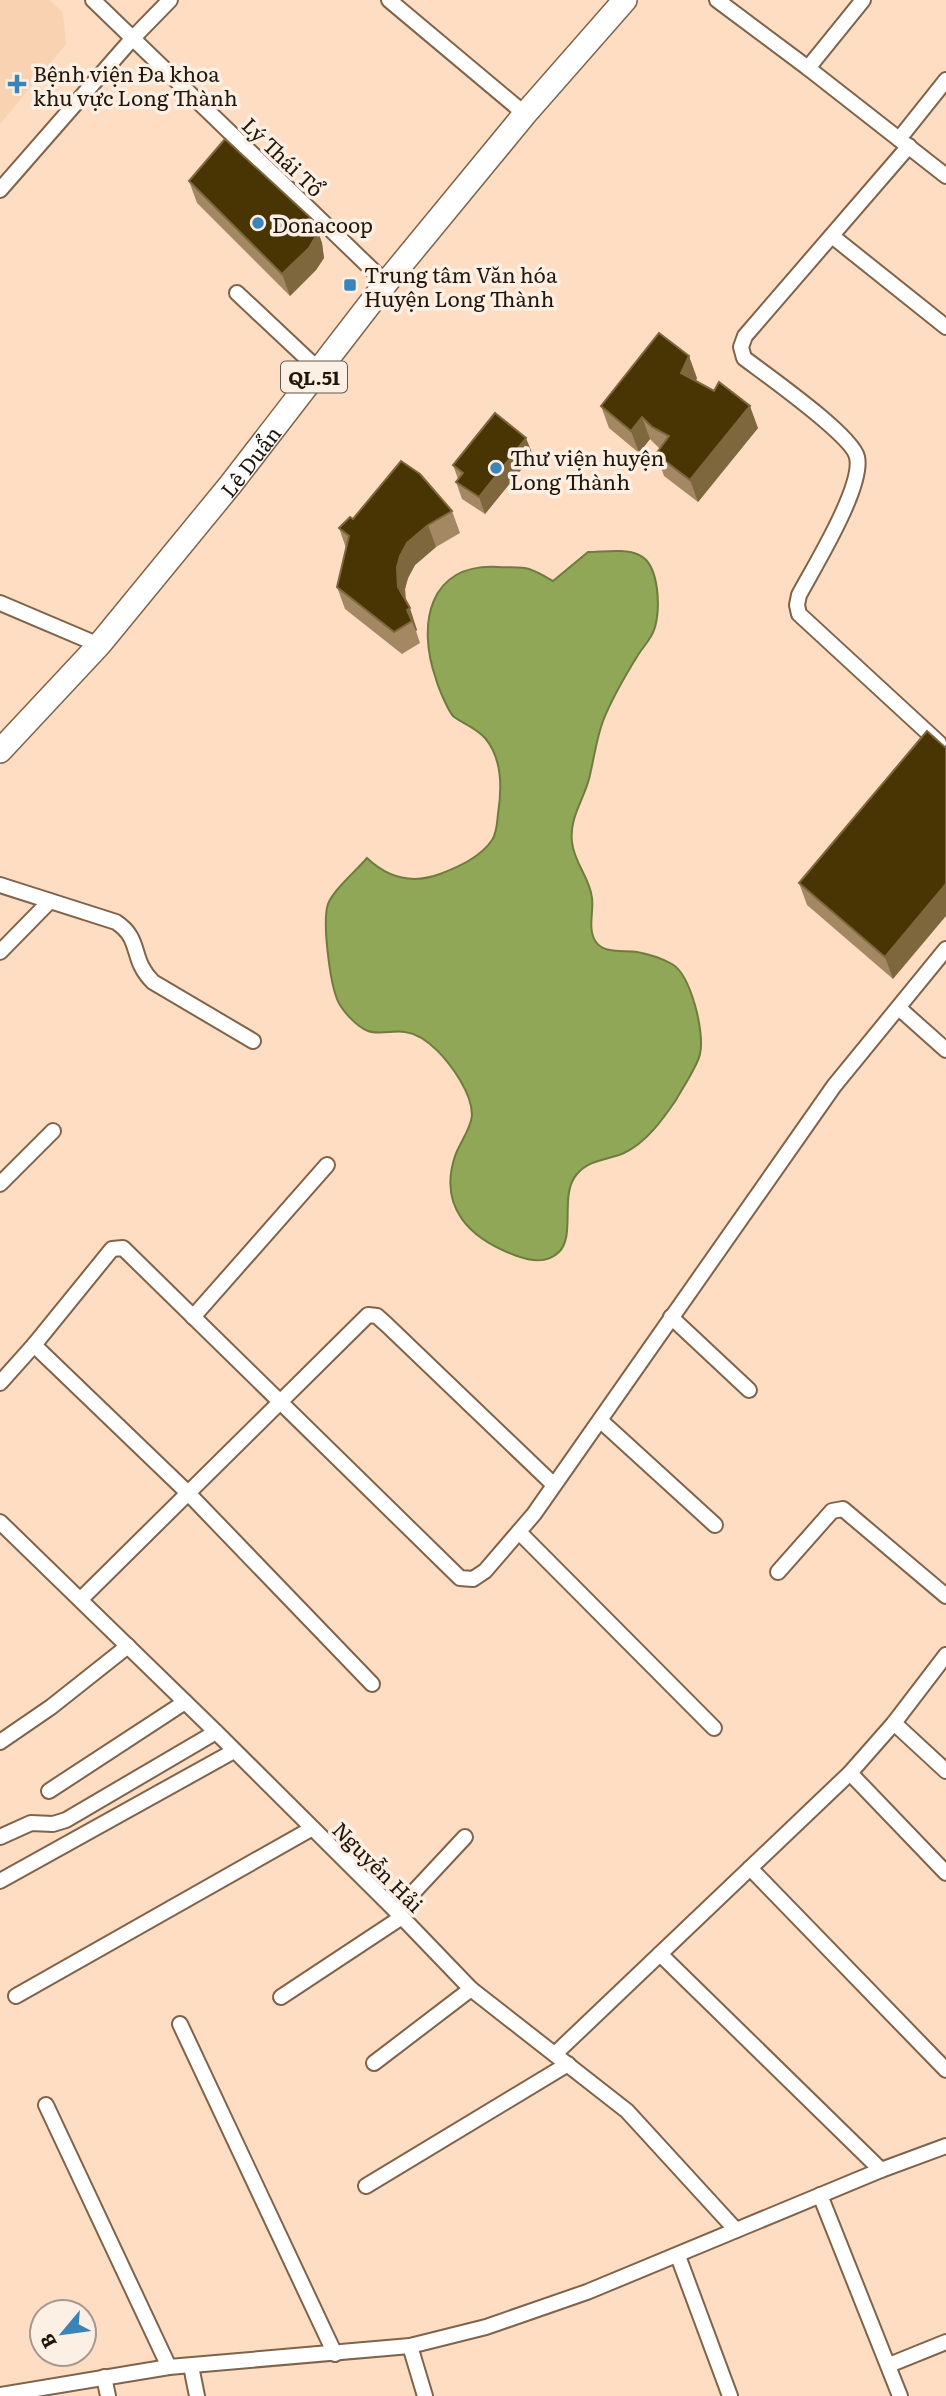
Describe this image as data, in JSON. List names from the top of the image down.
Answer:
{
  "streets": {
    "main road": ["QL.51", "Lê Duẩn"],
    "street": ["Lý Thái Tổ", "Nguyễn Hải"]
  },
  "crossings": [
    ["Lý Thái Tổ", "Lê Duẩn"]
  ],
  "places": {
    "health": ["Bệnh viện Đa khoa khu vực Long Thành"],
    "other": ["Donacoop", "Thư viện huyện Long Thành"],
    "transit": ["Trung tâm Văn hóa Huyện Long Thành"]
  },
  "north": "bottom left"
}
